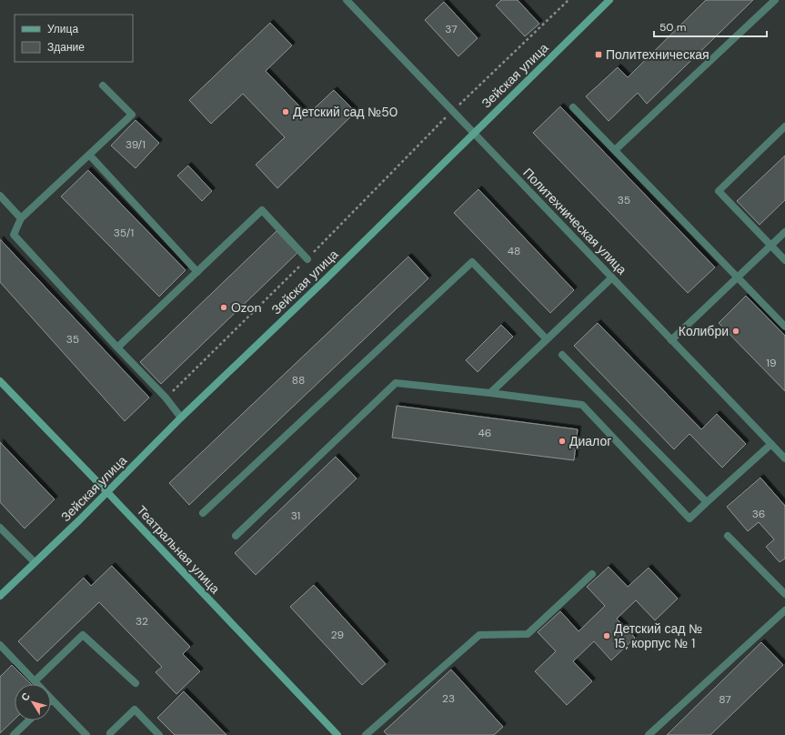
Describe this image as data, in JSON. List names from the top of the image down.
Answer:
{
  "streets": {
    "street": ["Зейская улица", "Политехническая улица", "Театральная улица"]
  },
  "crossings": [
    ["Зейская улица", "Политехническая улица"],
    ["Зейская улица", "Театральная улица"]
  ],
  "places": {
    "transit": ["Политехническая"],
    "other": [
      "Детский сад №50",
      "Ozon",
      "Колибри",
      "Диалог",
      "Детский сад № 15, корпус № 1"
    ]
  },
  "house_numbers": [
    "37",
    "39/1",
    "35",
    "35/1",
    "48",
    "35",
    "19",
    "88",
    "46",
    "36",
    "31",
    "32",
    "29",
    "23",
    "87"
  ],
  "legend": ["Улица", "Здание"],
  "scale_bar": "50 m",
  "north": "top left"
}
